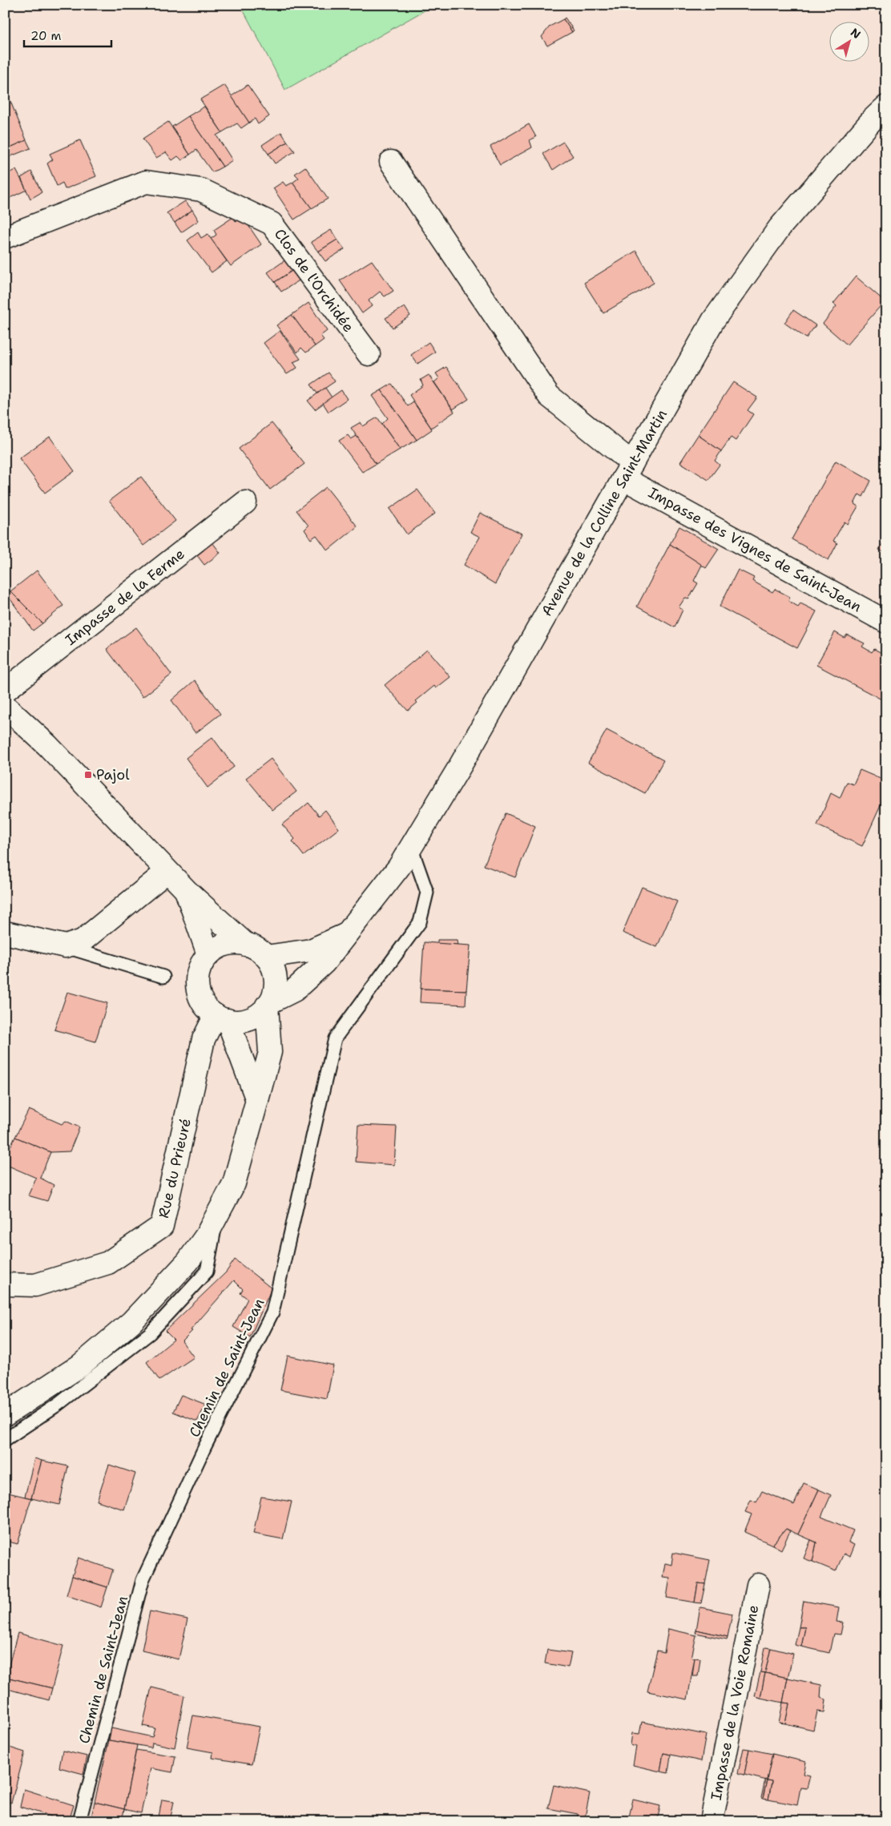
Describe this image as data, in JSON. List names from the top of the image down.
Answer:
{
  "streets": {
    "street": [
      "Clos de l'Orchidée",
      "Avenue de la Colline Saint-Martin",
      "Impasse des Vignes de Saint-Jean",
      "Impasse de la Ferme",
      "Rue du Prieuré",
      "Impasse de la Voie Romaine"
    ],
    "lane": ["Chemin de Saint-Jean"]
  },
  "crossings": [
    ["Avenue de la Colline Saint-Martin", "Impasse des Vignes de Saint-Jean"],
    ["Avenue de la Colline Saint-Martin", "Rue du Prieuré"],
    ["Avenue de la Colline Saint-Martin", "Chemin de Saint-Jean"]
  ],
  "places": {
    "transit": ["Pajol"]
  },
  "scale_bar": "20 m",
  "north": "top right"
}
